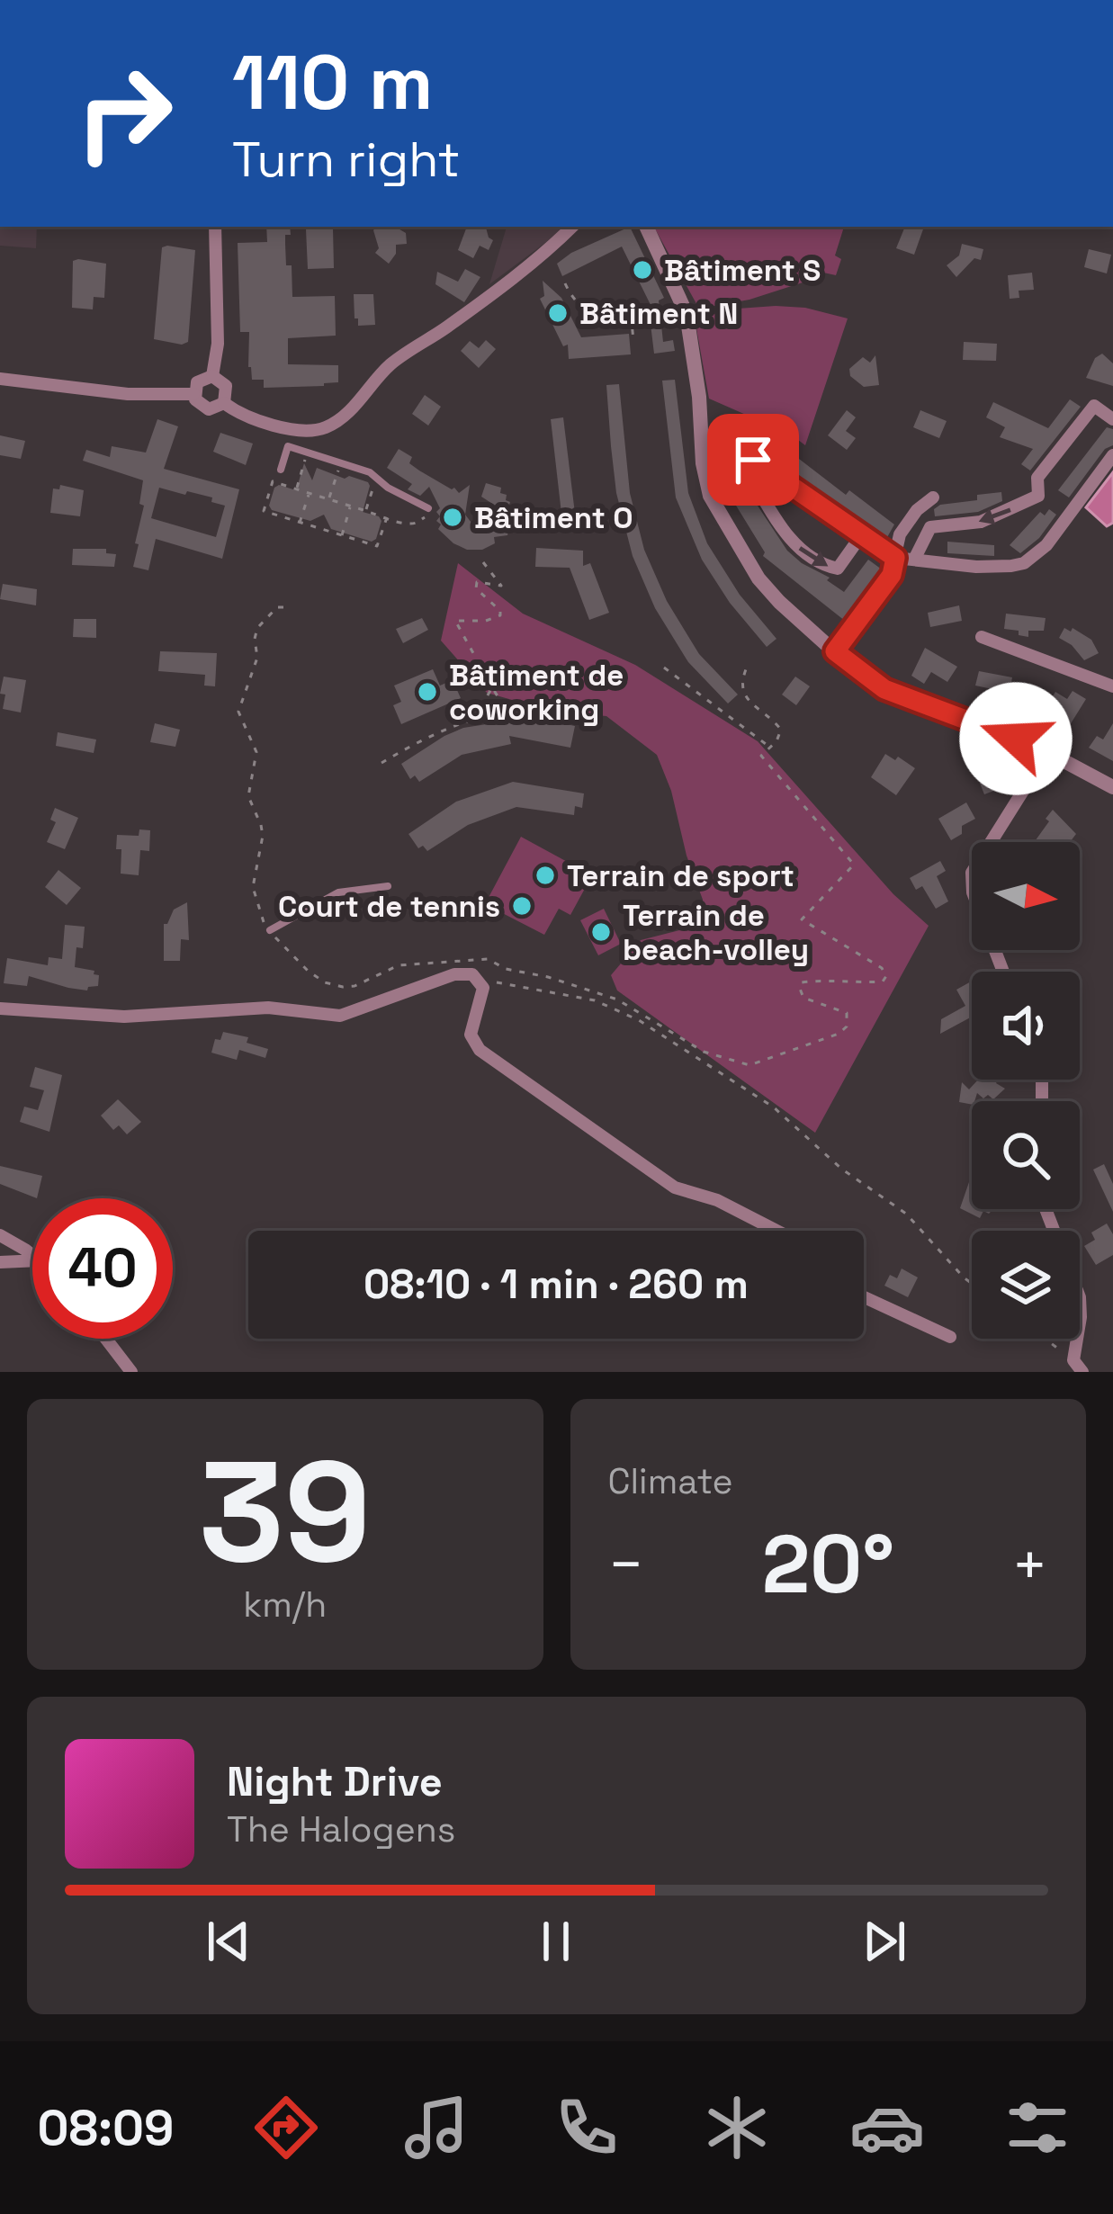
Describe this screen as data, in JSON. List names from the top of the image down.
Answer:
{
  "places": [
    "Bâtiment S",
    "Bâtiment N",
    "Bâtiment O",
    "Bâtiment de coworking",
    "Terrain de sport",
    "Court de tennis",
    "Terrain de beach-volley"
  ],
  "north": "right",
  "page": {
    "turn": ["110 m", "Turn right"],
    "limit": "40",
    "trip": "08:10 · 1 min · 260 m",
    "tile": [
      ["39", "km/h"],
      "Climate"
    ],
    "heat": ["−", "20°", "+"],
    "song": ["Night Drive", "The Halogens"],
    "tabs": "08:09"
  }
}
